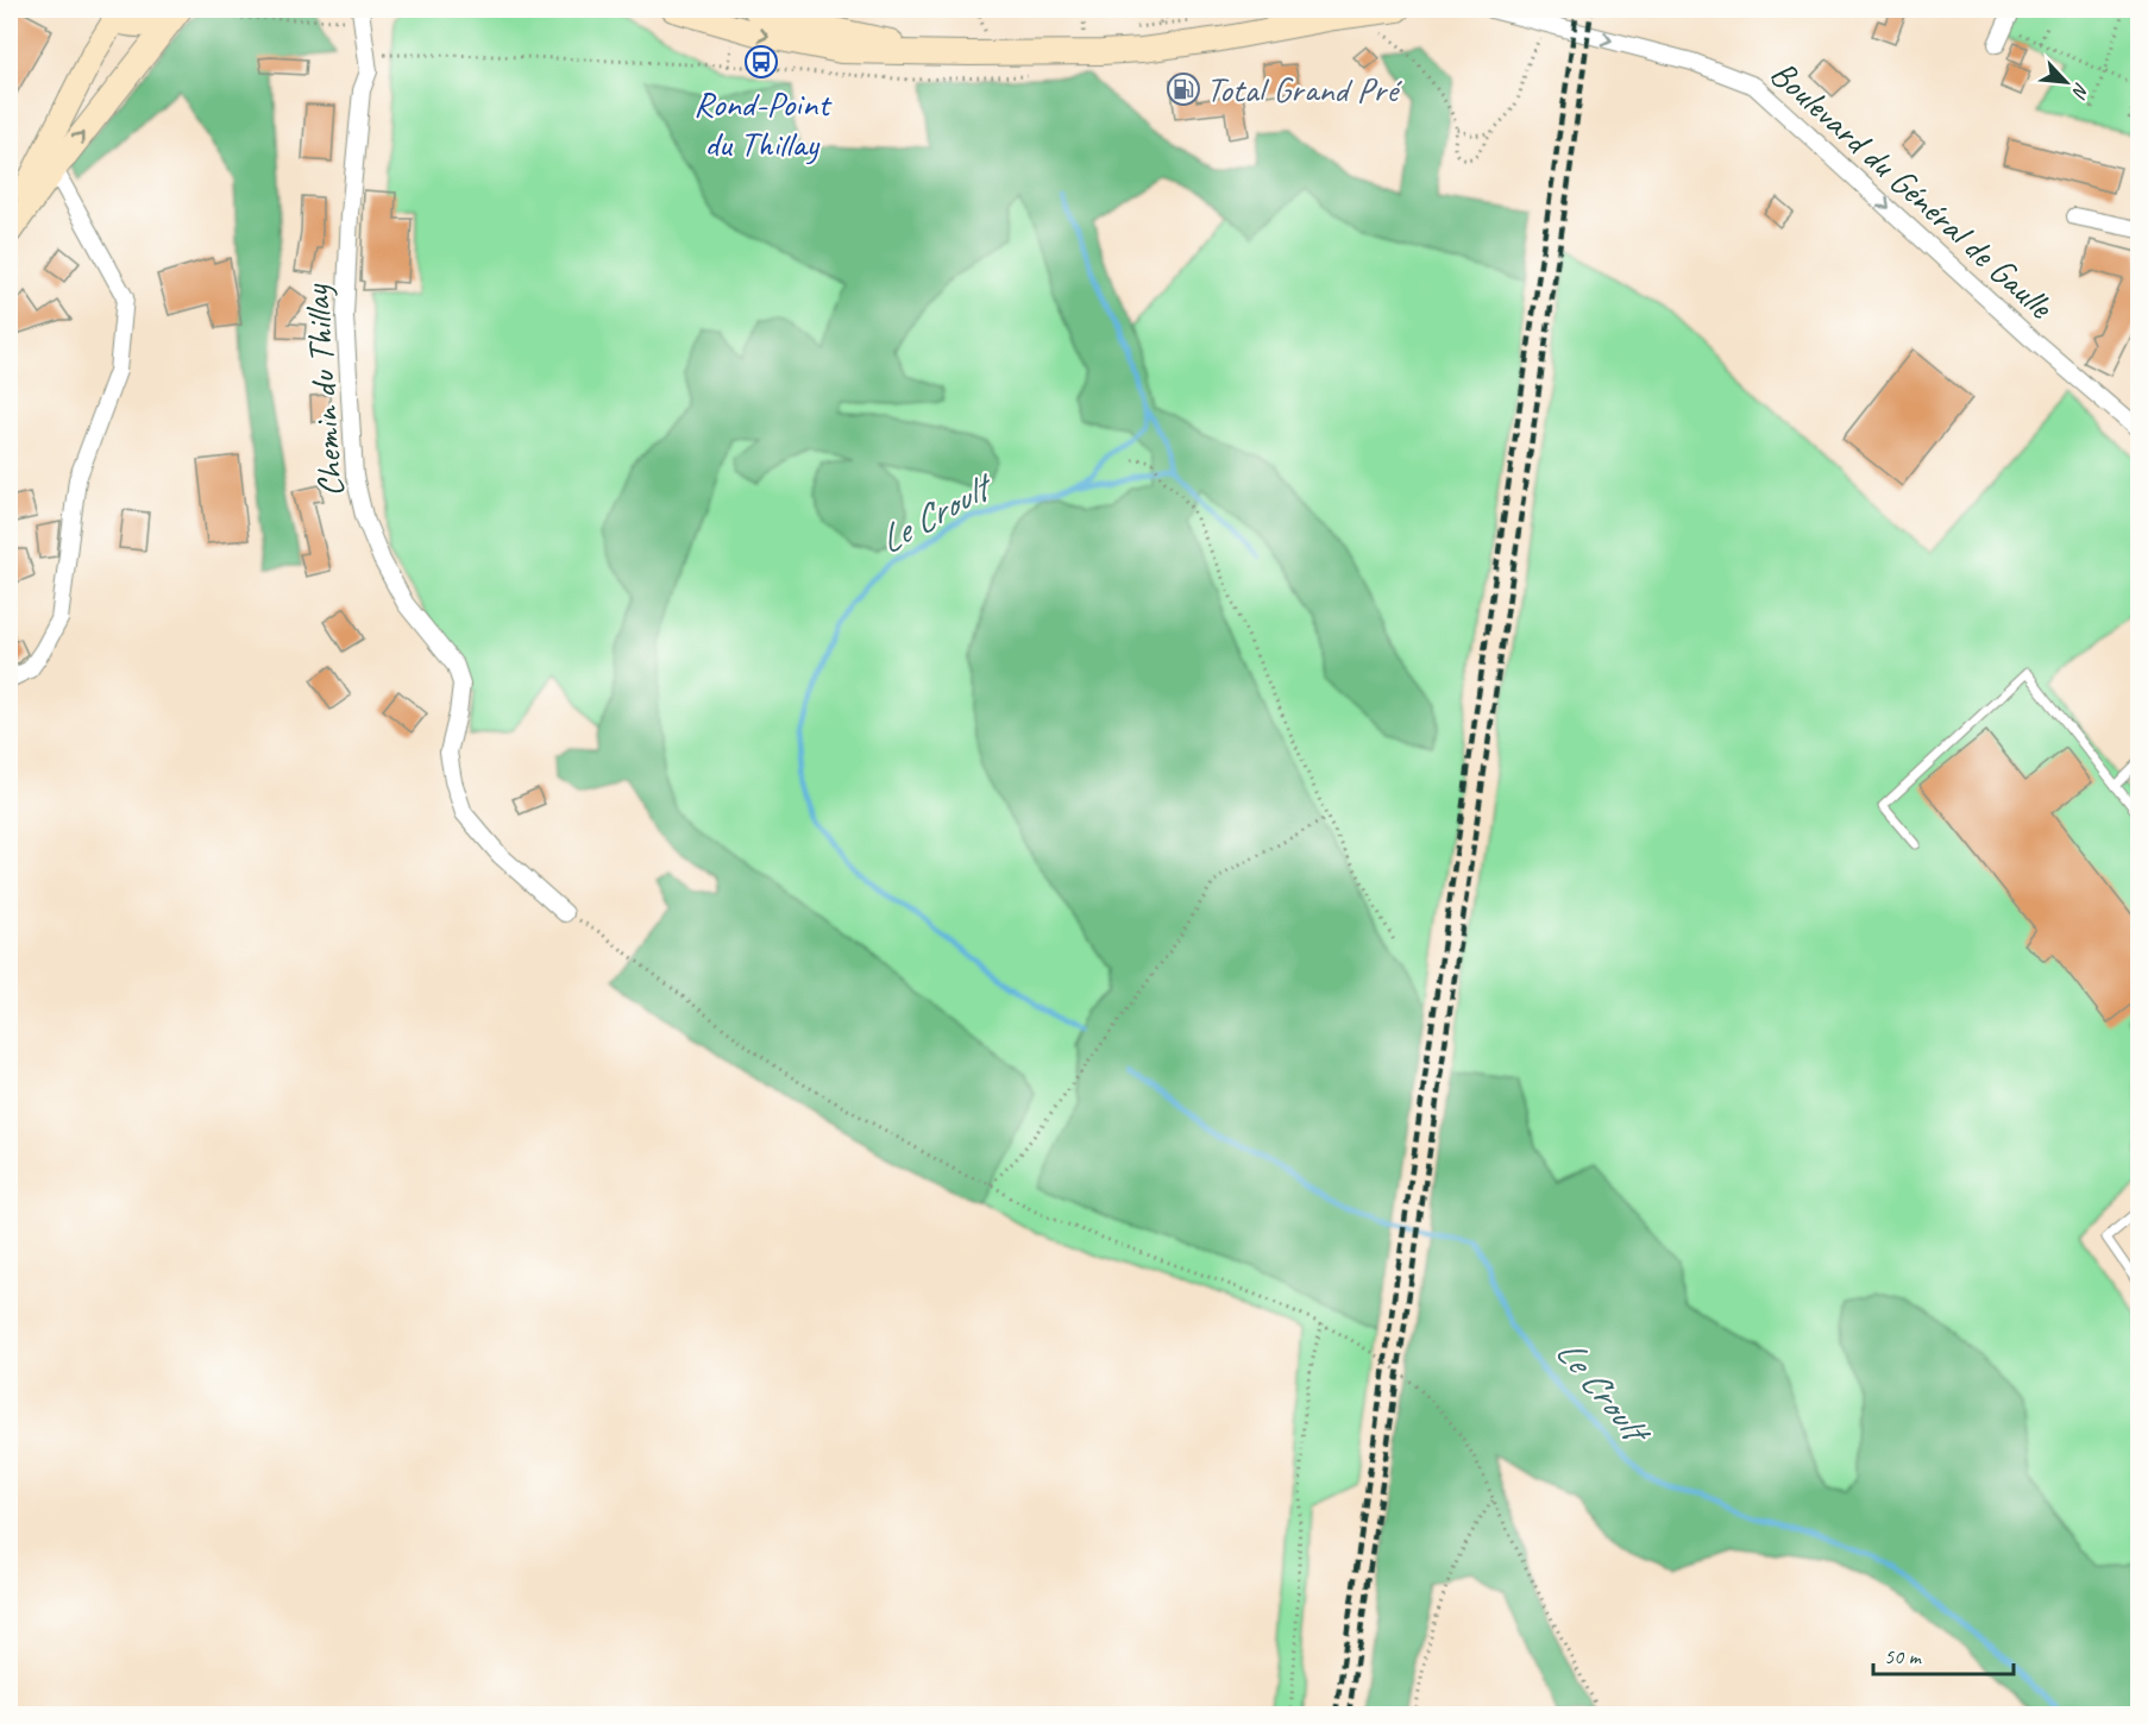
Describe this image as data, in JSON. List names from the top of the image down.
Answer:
{
  "streets": {
    "street": ["Boulevard du Général de Gaulle", "Chemin du Thillay"]
  },
  "one_way": ["Boulevard du Général de Gaulle"],
  "water": ["Le Croult"],
  "places": {
    "bus stop": ["Rond-Point du Thillay"],
    "fuel station": ["Total Grand Pré"]
  },
  "scale_bar": "50 m",
  "north": "bottom right"
}
